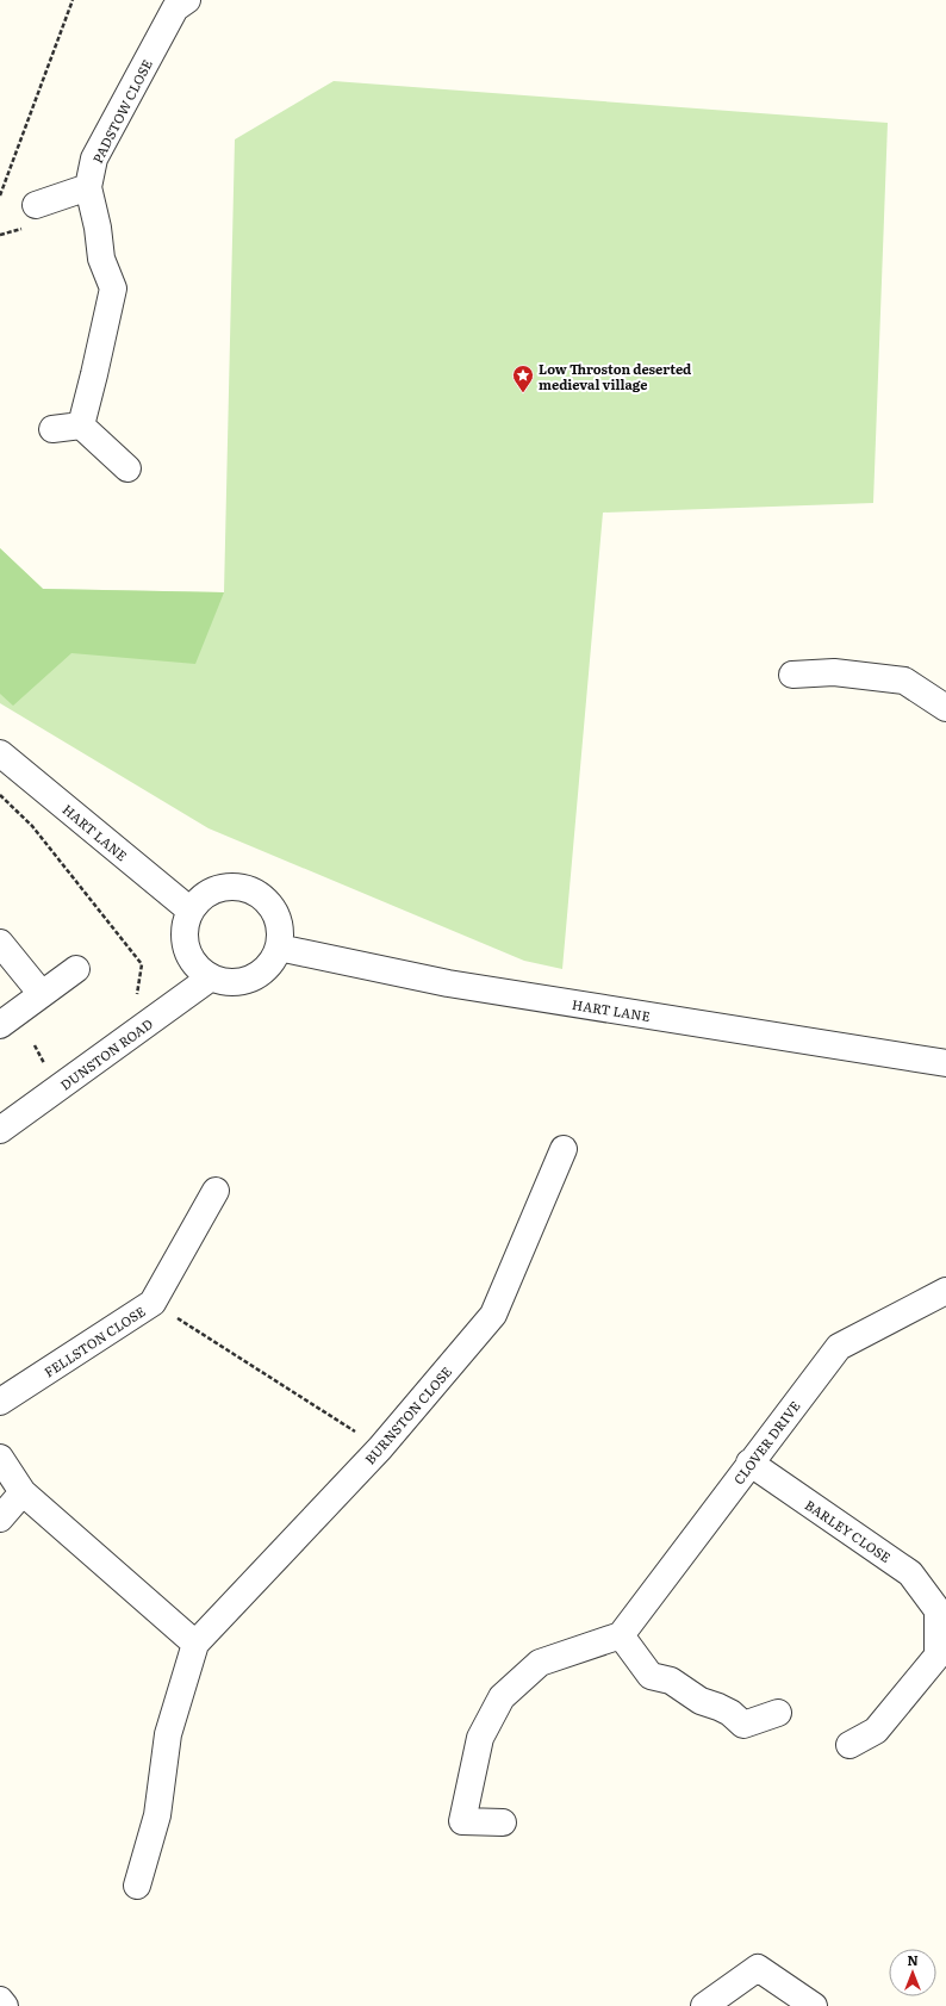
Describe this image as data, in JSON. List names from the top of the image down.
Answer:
{
  "streets": {
    "street": [
      "PADSTOW CLOSE",
      "HART LANE",
      "DUNSTON ROAD",
      "FELLSTON CLOSE",
      "BURNSTON CLOSE",
      "CLOVER DRIVE",
      "BARLEY CLOSE"
    ]
  },
  "crossings": [
    ["HART LANE", "DUNSTON ROAD"],
    ["CLOVER DRIVE", "BARLEY CLOSE"]
  ],
  "places": {
    "place": ["Low Throston deserted medieval village"]
  },
  "north": "top"
}
